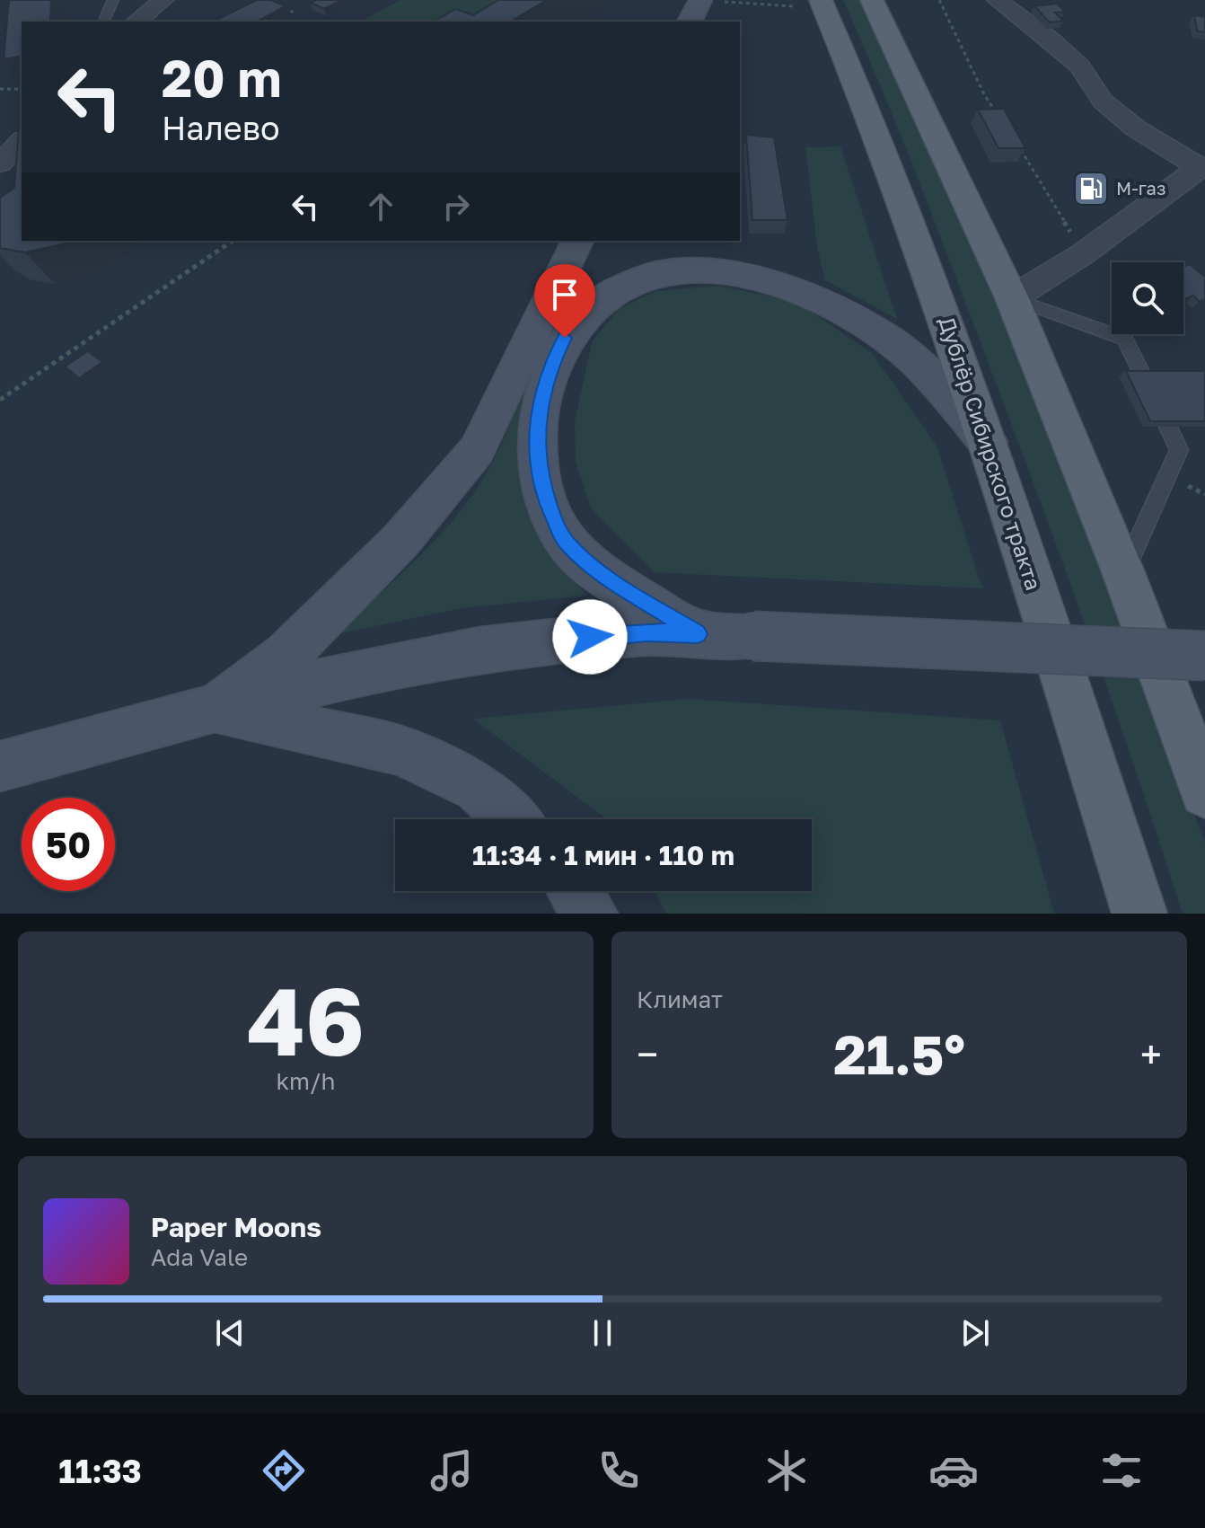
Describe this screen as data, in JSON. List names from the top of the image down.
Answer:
{
  "streets": {
    "main road": ["Дублёр Сибирского тракта"]
  },
  "places": {
    "fuel station": ["М-газ"]
  },
  "page": {
    "turn": ["20 m", "Налево"],
    "limit": "50",
    "trip": "11:34 · 1 мин · 110 m",
    "tile": [
      ["46", "km/h"],
      "Климат"
    ],
    "heat": ["−", "21.5°", "+"],
    "song": ["Paper Moons", "Ada Vale"],
    "tabs": "11:33"
  }
}
